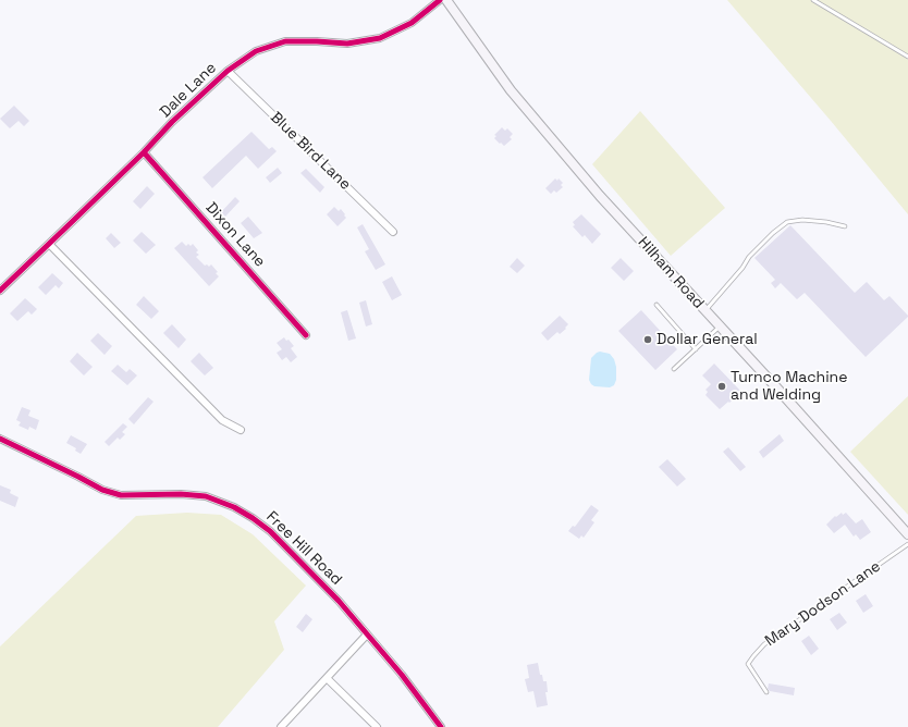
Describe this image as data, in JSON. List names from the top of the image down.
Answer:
{
  "streets": {
    "main road": ["Hilham Road"],
    "street": [
      "Dale Lane",
      "Blue Bird Lane",
      "Dixon Lane",
      "Free Hill Road"
    ],
    "lane": ["Mary Dodson Lane"]
  },
  "crossings": [
    ["Dale Lane", "Blue Bird Lane"],
    ["Dale Lane", "Dixon Lane"]
  ],
  "places": ["Dollar General", "Turnco Machine and Welding"]
}
